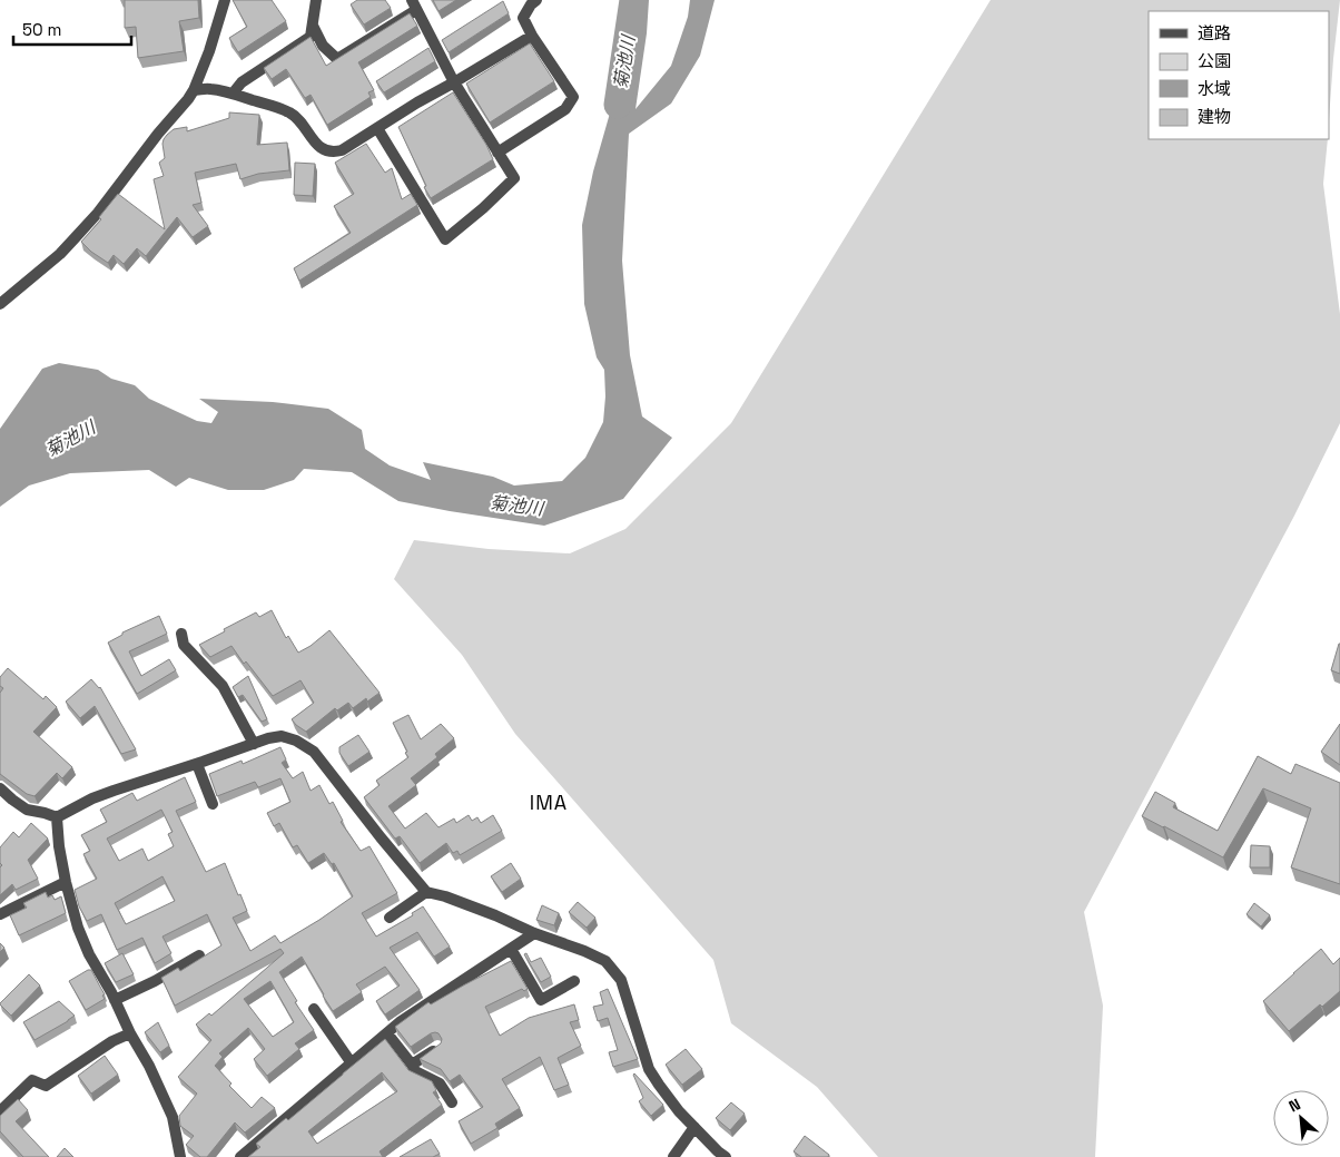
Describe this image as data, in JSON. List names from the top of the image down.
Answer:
{
  "districts": ["IMA"],
  "water": ["菊池川"],
  "legend": [
    "道路",
    "公園",
    "水域",
    "建物"
  ],
  "scale_bar": "50 m",
  "north": "top left"
}
